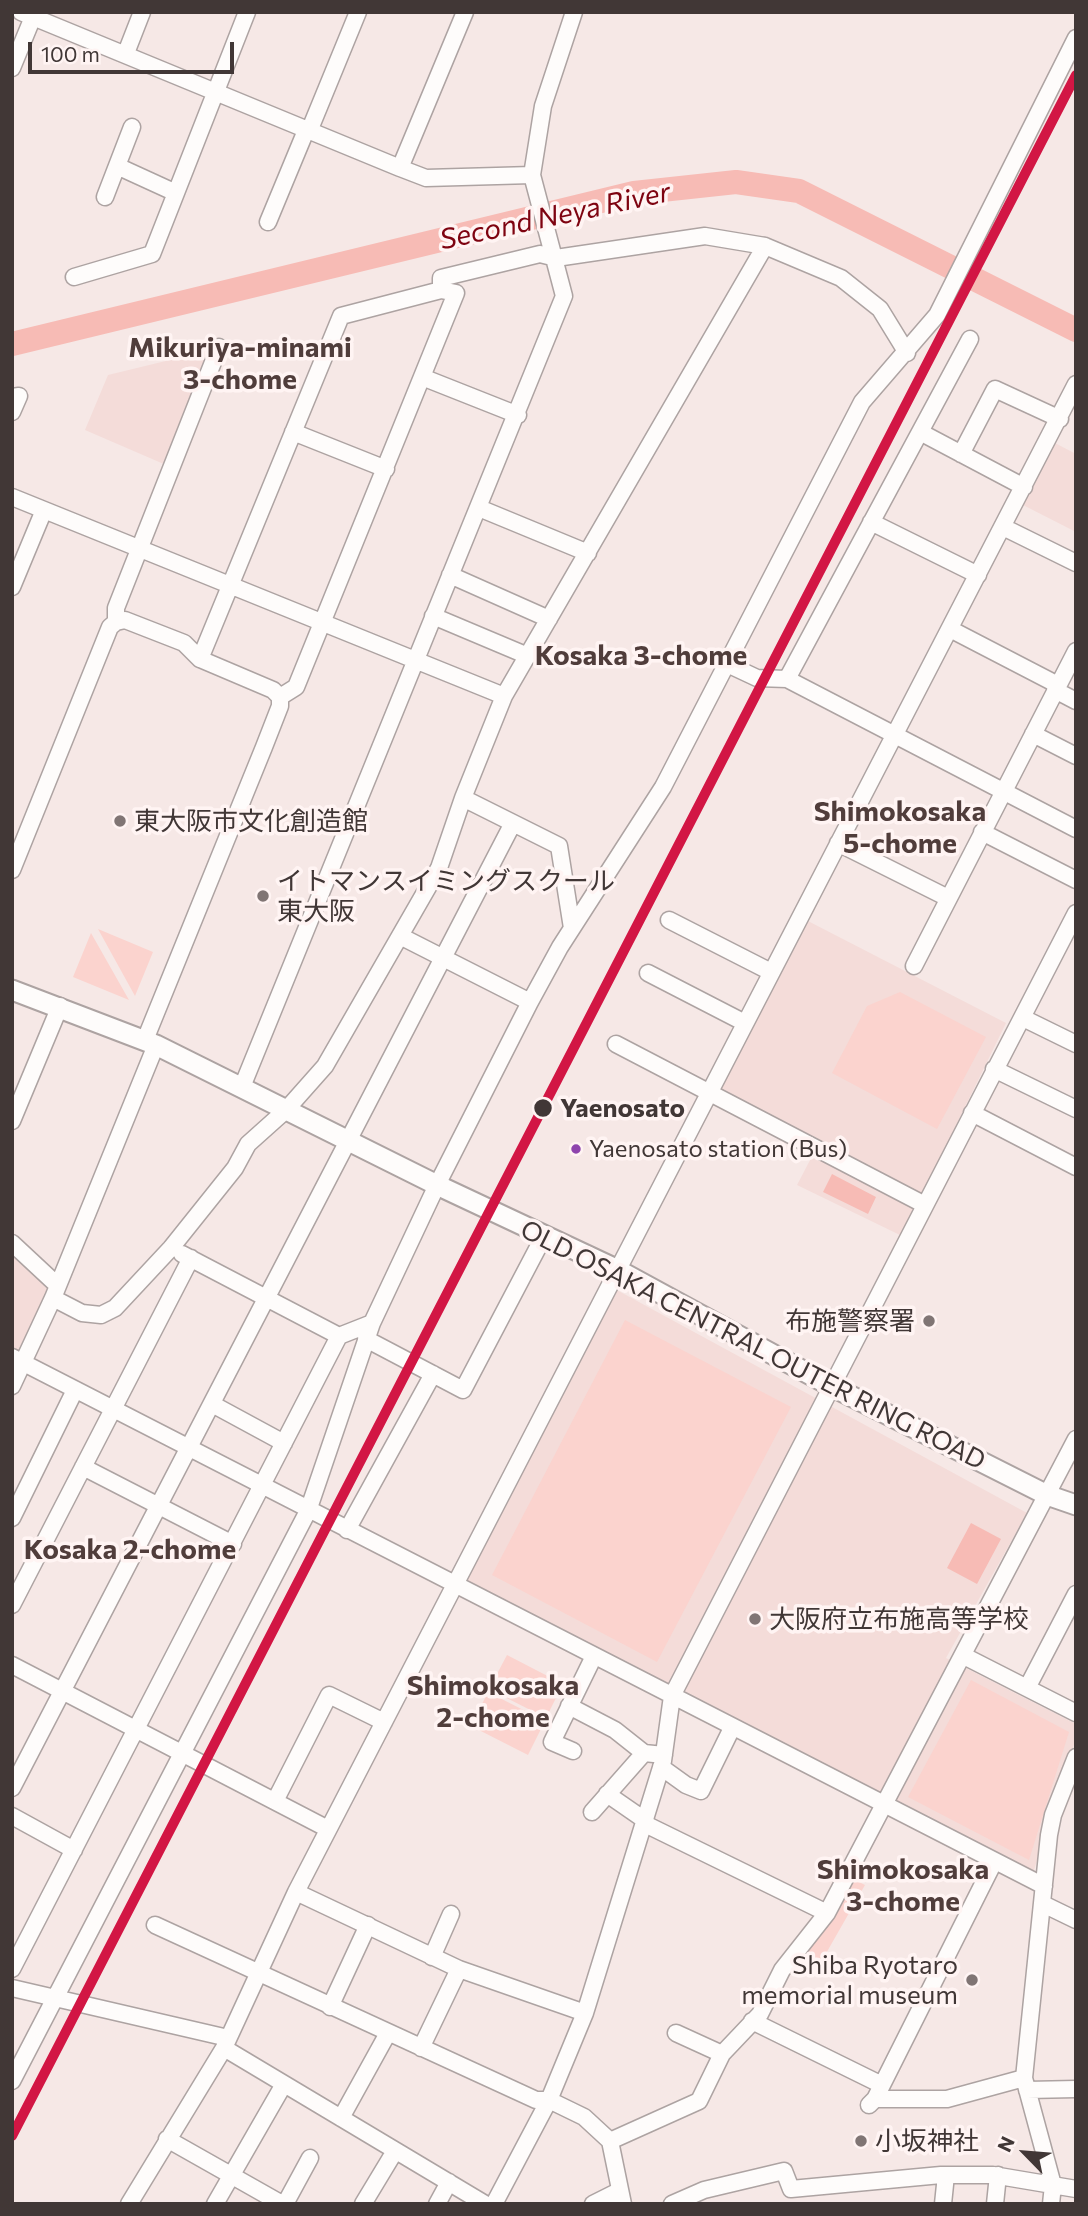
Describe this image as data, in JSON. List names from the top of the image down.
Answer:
{
  "streets": {
    "main road": ["OLD OSAKA CENTRAL OUTER RING ROAD"]
  },
  "districts": [
    "Mikuriya-minami 3-chome",
    "Kosaka 3-chome",
    "Shimokosaka 5-chome",
    "Kosaka 2-chome",
    "Shimokosaka 2-chome",
    "Shimokosaka 3-chome"
  ],
  "water": ["Second Neya River"],
  "places": [
    "東大阪市文化創造館",
    "イトマンスイミングスクール 東大阪",
    "Yaenosato",
    "Yaenosato station (Bus)",
    "布施警察署",
    "大阪府立布施高等学校",
    "Shiba Ryotaro memorial museum",
    "小坂神社"
  ],
  "scale_bar": "100 m",
  "north": "top left"
}
